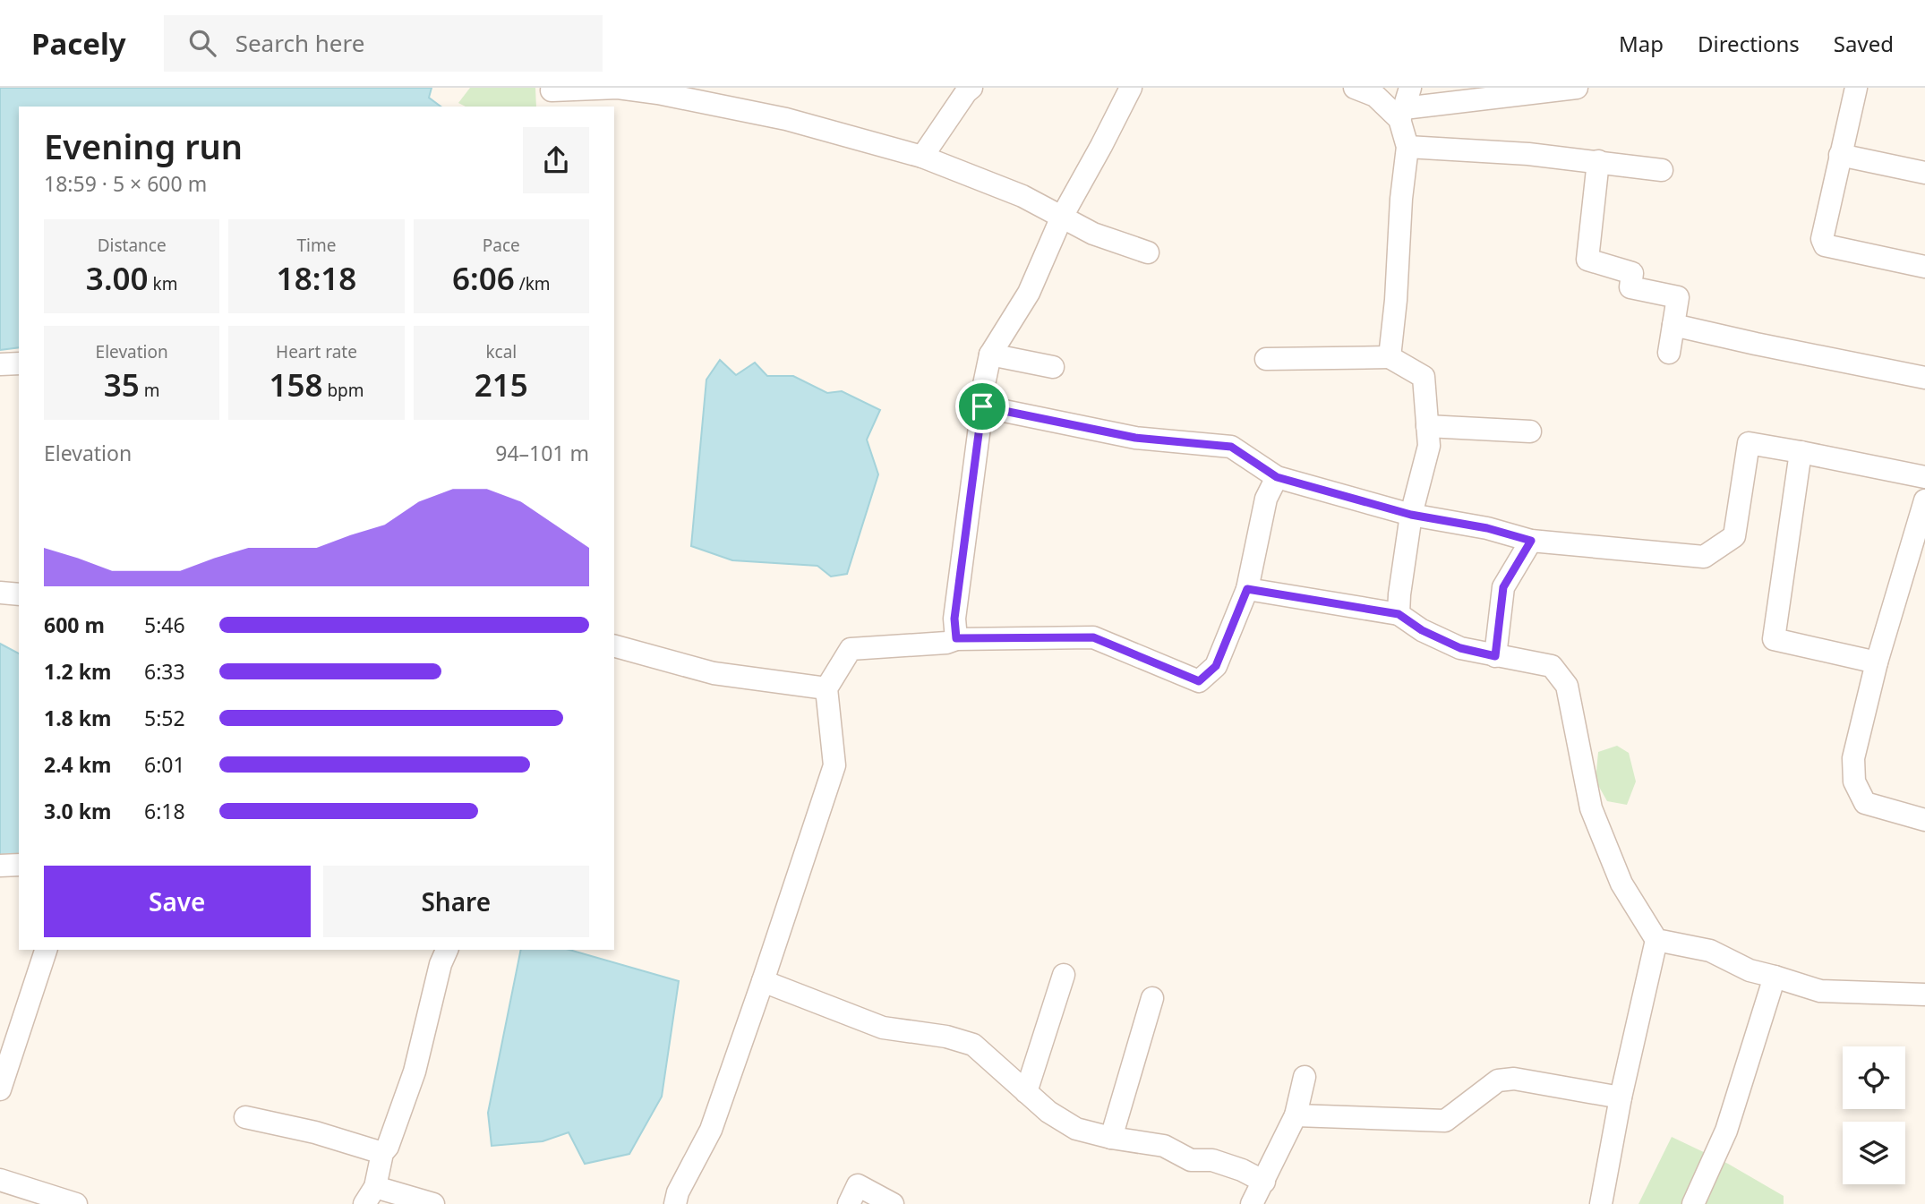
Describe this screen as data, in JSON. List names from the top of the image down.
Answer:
{
  "page": {
    "header": "Pacely",
    "search": "Search here",
    "nav": ["Map", "Directions", "Saved"],
    "heading": ["Evening run", "18:59 · 5 × 600 m"],
    "stats": [
      ["Distance", "3.00 km"],
      ["Time", "18:18"],
      ["Pace", "6:06 /km"],
      ["Elevation", "35 m"],
      ["Heart rate", "158 bpm"],
      ["kcal", "215"]
    ],
    "chart": ["Elevation", "94–101 m"],
    "list": [
      {
        "name": "600 m",
        "note": "5:46"
      },
      {
        "name": "1.2 km",
        "note": "6:33"
      },
      {
        "name": "1.8 km",
        "note": "5:52"
      },
      {
        "name": "2.4 km",
        "note": "6:01"
      },
      {
        "name": "3.0 km",
        "note": "6:18"
      }
    ],
    "buttons": ["Save", "Share"]
  }
}
